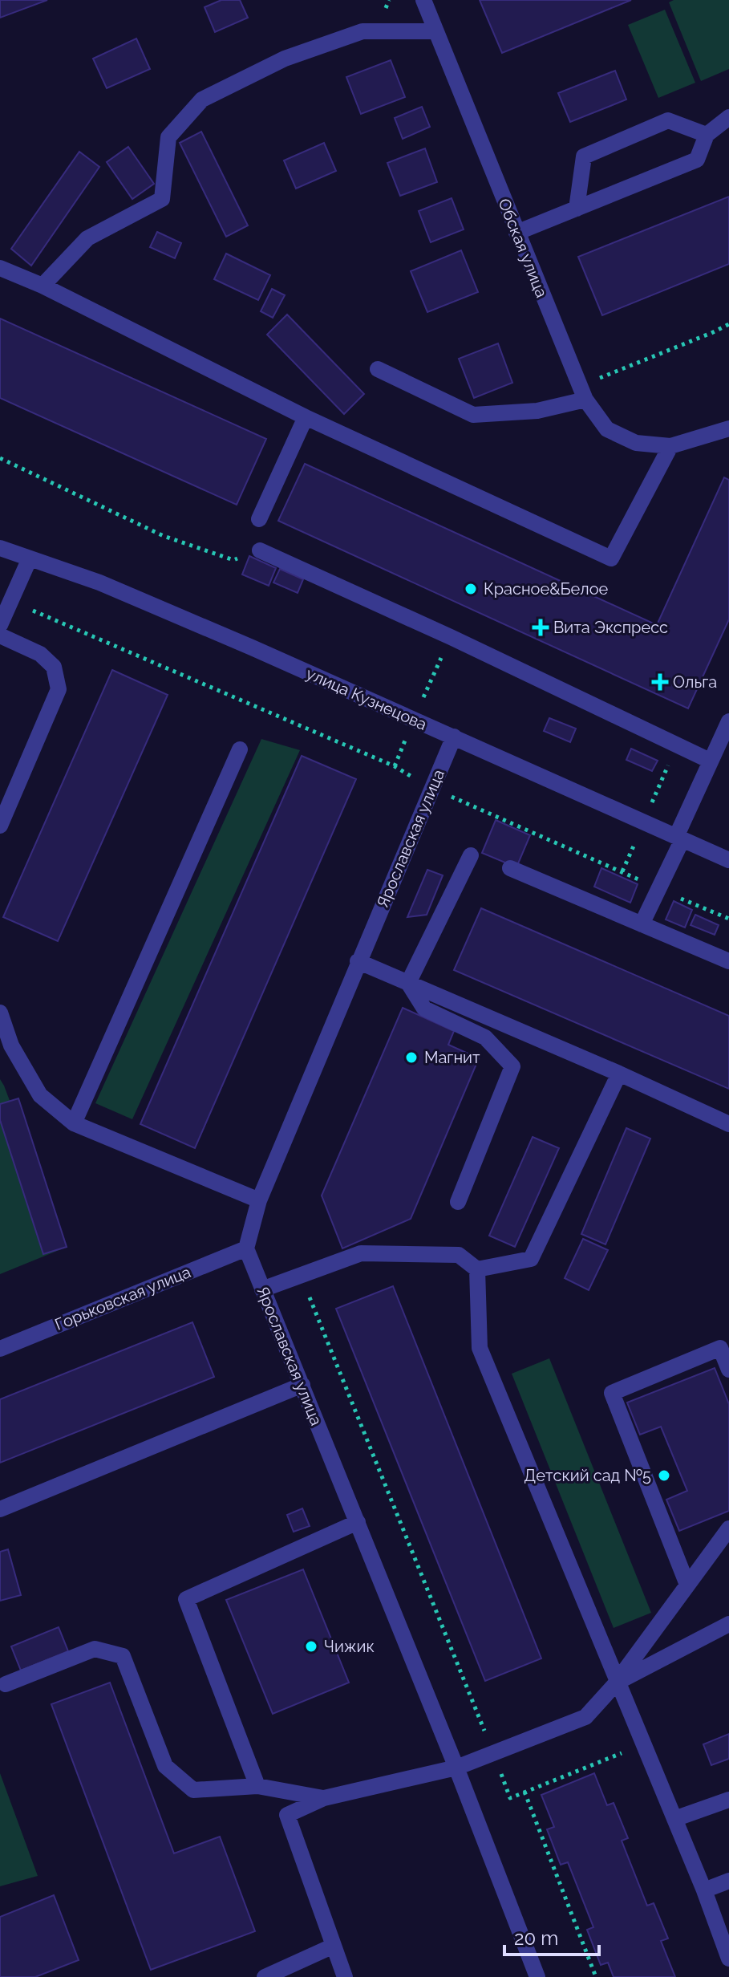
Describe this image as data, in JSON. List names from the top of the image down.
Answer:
{
  "streets": {
    "street": [
      "Обская улица",
      "улица Кузнецова",
      "Ярославская улица",
      "Горьковская улица"
    ]
  },
  "crossings": [
    ["улица Кузнецова", "Ярославская улица"],
    ["Ярославская улица", "Горьковская улица"]
  ],
  "places": {
    "other": [
      "Красное&Белое",
      "Магнит",
      "Детский сад №5",
      "Чижик"
    ],
    "health": ["Вита Экспресс", "Ольга"]
  },
  "scale_bar": "20 m"
}
